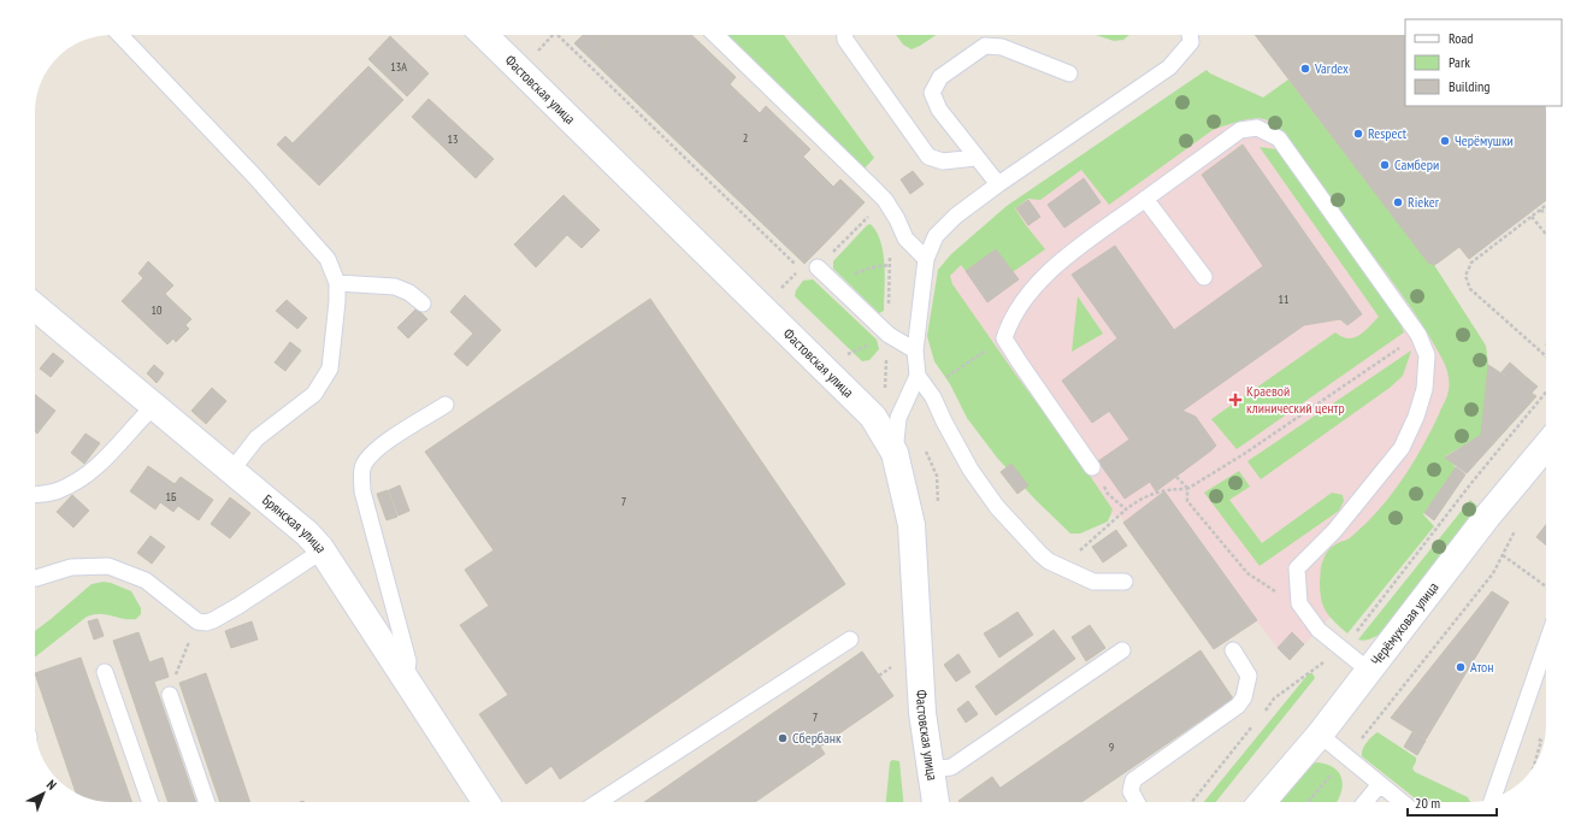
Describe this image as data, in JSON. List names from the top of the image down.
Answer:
{
  "streets": {
    "main road": ["Фастовская улица", "Брянская улица", "Черёмуховая улица"]
  },
  "places": {
    "other": [
      "Vardex",
      "Respect",
      "Черёмушки",
      "Самбери",
      "Rieker",
      "Атон",
      "Сбербанк"
    ],
    "health": ["Краевой клинический центр"]
  },
  "house_numbers": [
    "13А",
    "2",
    "13",
    "11",
    "10",
    "1Б",
    "7",
    "7",
    "9"
  ],
  "legend": ["Road", "Park", "Building"],
  "scale_bar": "20 m",
  "north": "top right"
}
